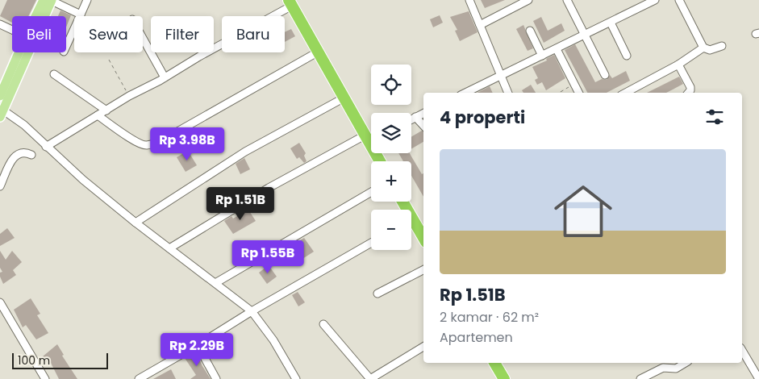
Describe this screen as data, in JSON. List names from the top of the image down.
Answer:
{
  "scale_bar": "100 m",
  "page": {
    "chip": [
      "Beli",
      "Sewa",
      "Filter",
      "Baru"
    ],
    "map_buttons": ["+", "−"],
    "heading": "4 properti",
    "price": [
      "Rp 3.98B",
      "Rp 1.51B",
      "Rp 1.55B",
      "Rp 2.29B"
    ],
    "list": [
      {
        "name": "Rp 1.51B",
        "note": "2 kamar · 62 m² · Apartemen"
      }
    ],
    "scale": "100 m"
  }
}
